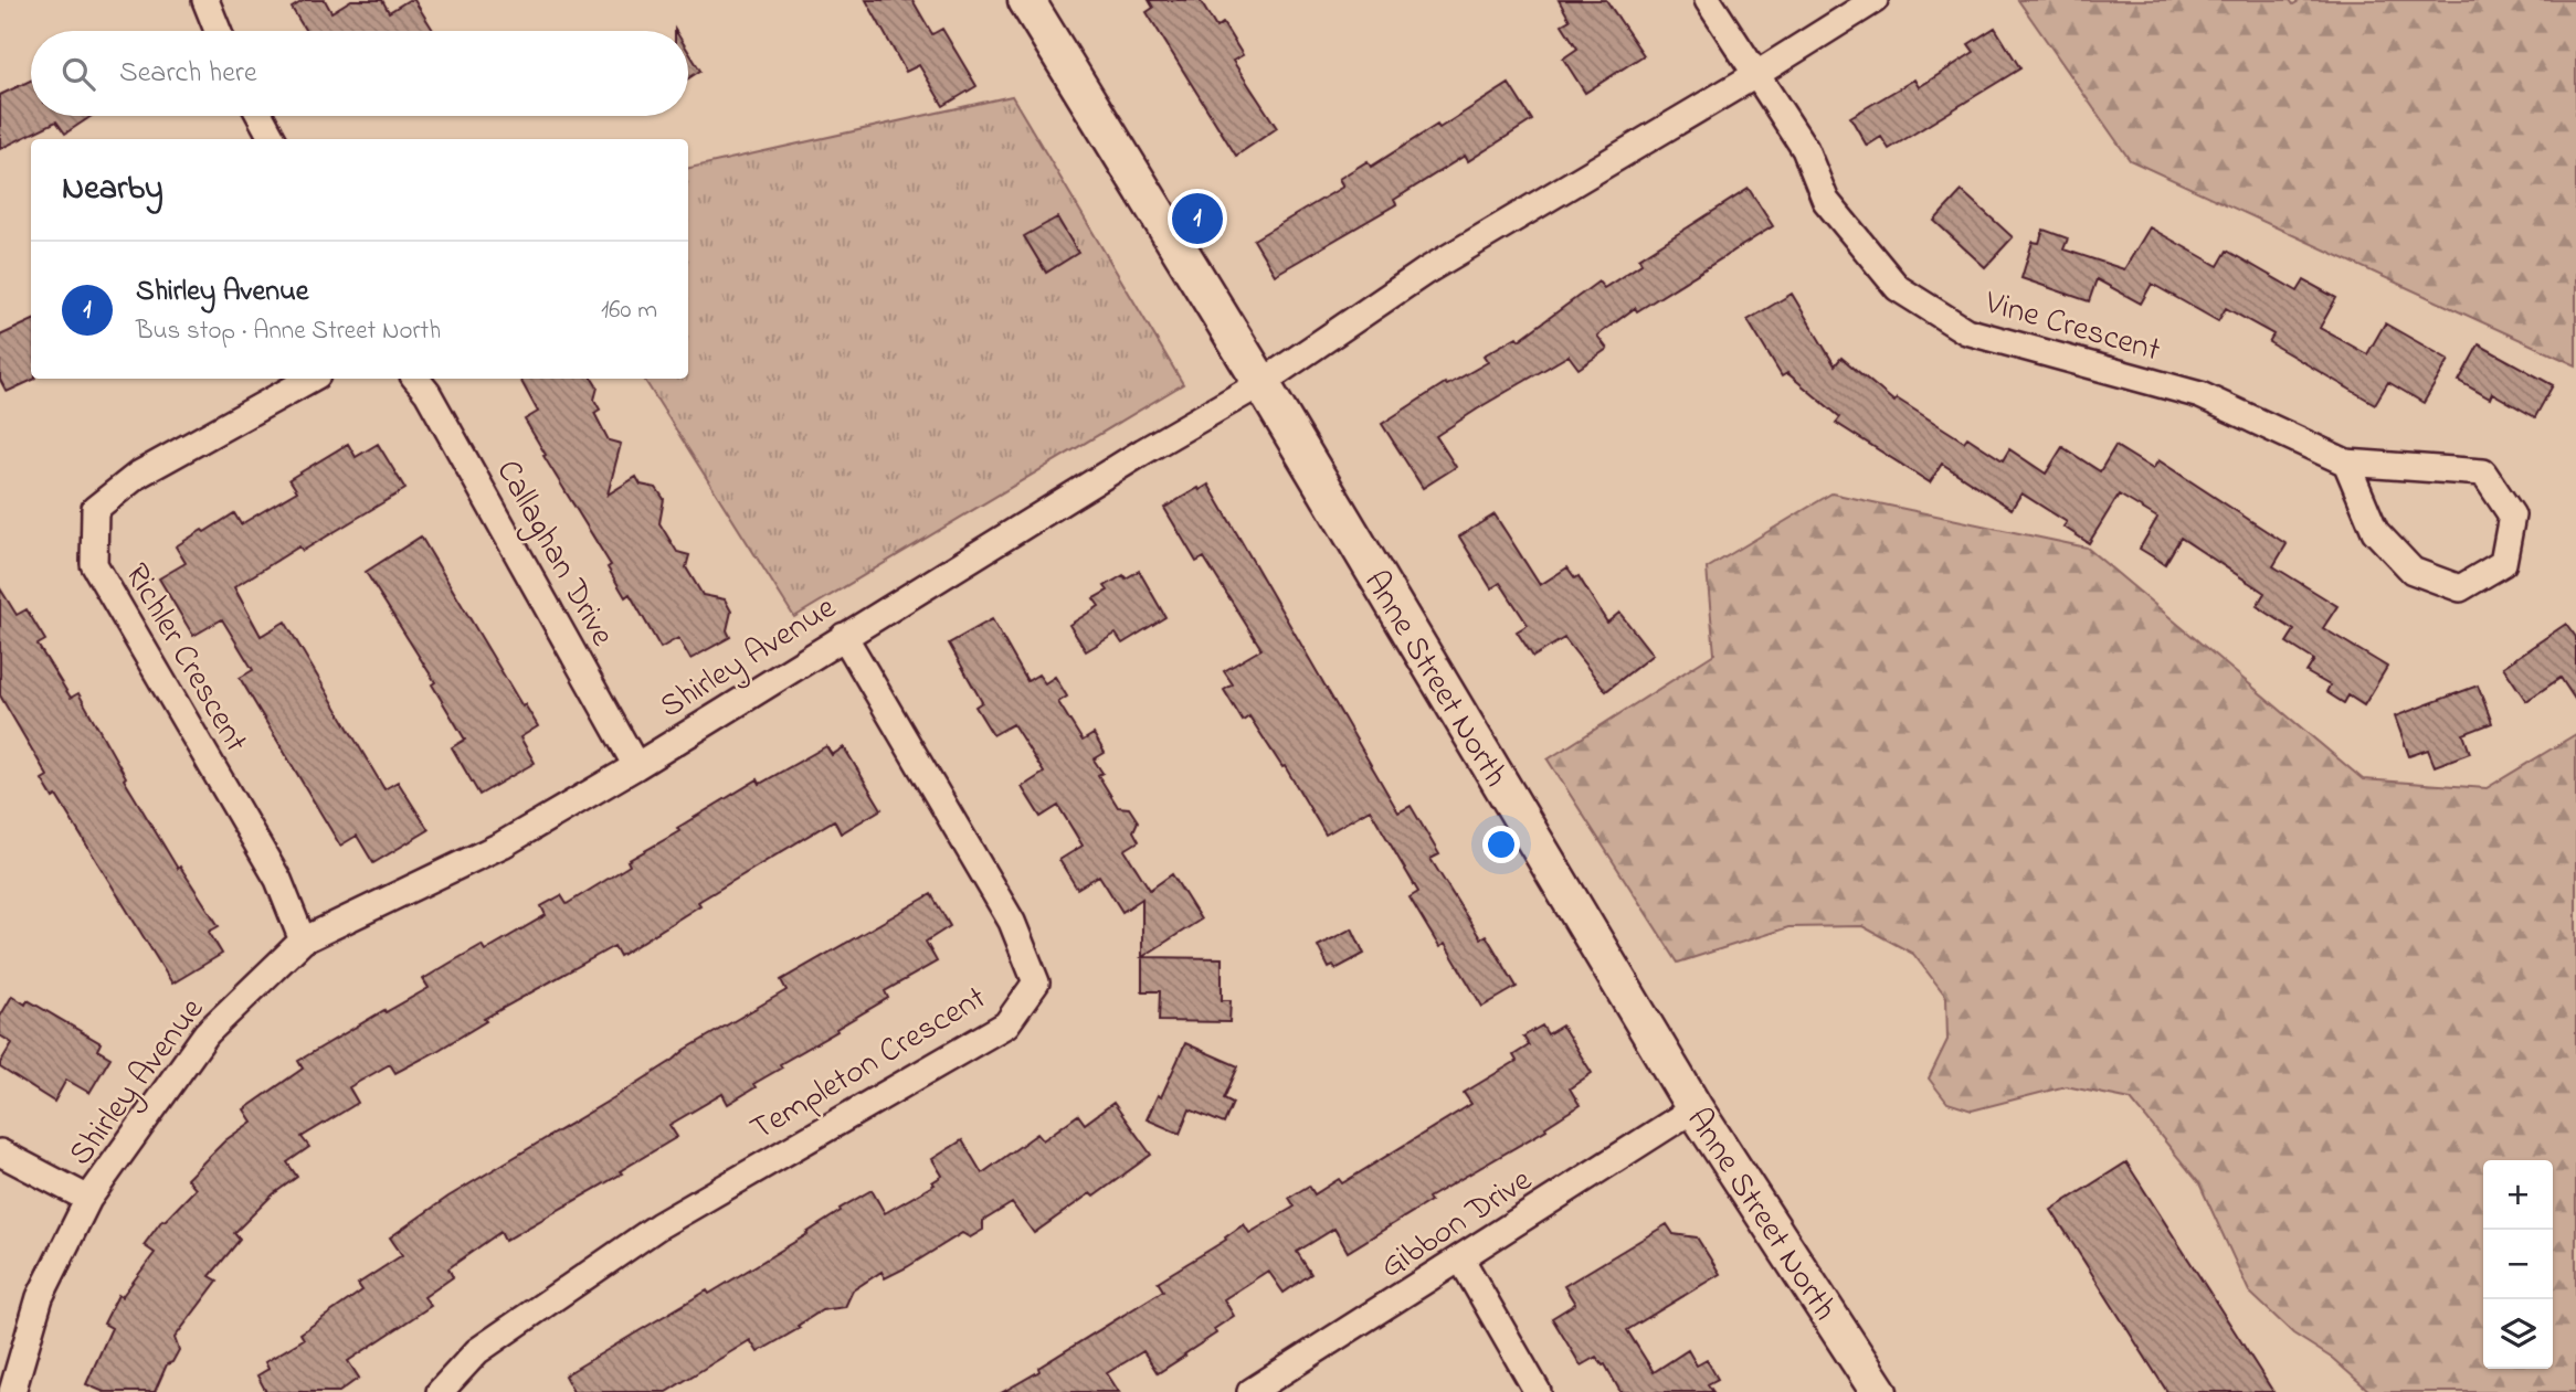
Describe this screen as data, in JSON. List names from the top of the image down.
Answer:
{
  "streets": {
    "street": [
      "Vine Crescent",
      "Callaghan Drive",
      "Shirley Avenue",
      "Richler Crescent",
      "Anne Street North",
      "Templeton Crescent",
      "Gibbon Drive"
    ]
  },
  "crossings": [
    ["Vine Crescent", "Shirley Avenue"],
    ["Callaghan Drive", "Shirley Avenue"],
    ["Shirley Avenue", "Richler Crescent"],
    ["Shirley Avenue", "Anne Street North"],
    ["Shirley Avenue", "Templeton Crescent"],
    ["Anne Street North", "Gibbon Drive"]
  ],
  "page": {
    "search": "Search here",
    "heading": "Nearby",
    "pins": "1",
    "list": [
      {
        "mark": "1",
        "name": "Shirley Avenue",
        "note": "Bus stop · Anne Street North",
        "value": "160 m"
      }
    ],
    "map_buttons": ["+", "−"]
  }
}
